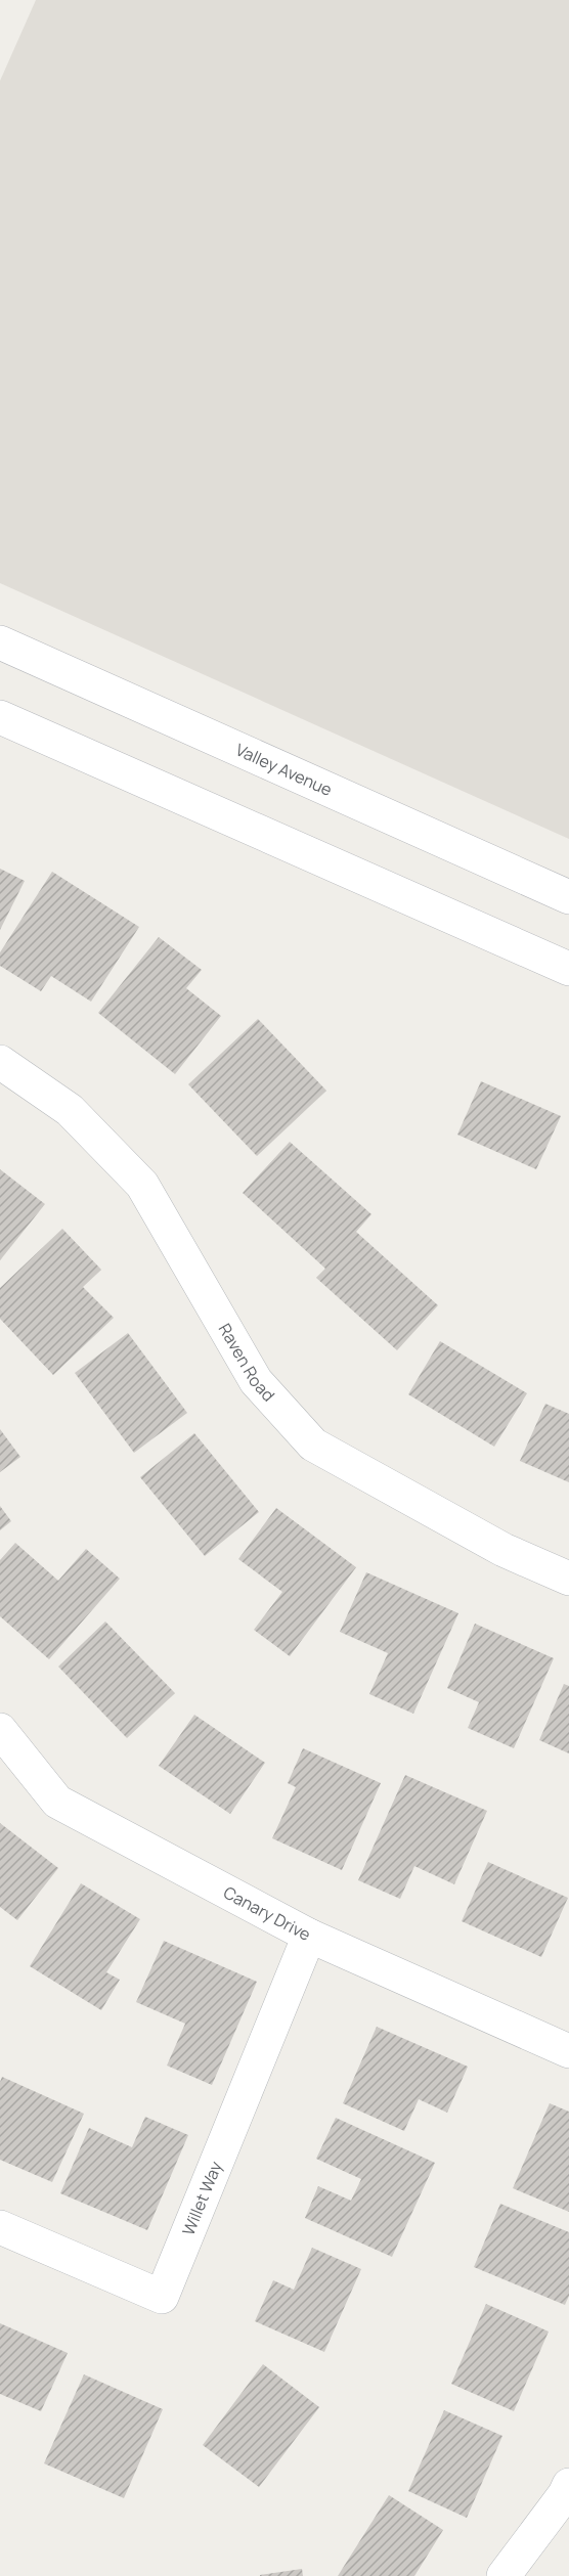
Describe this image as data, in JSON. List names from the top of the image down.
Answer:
{
  "streets": {
    "street": [
      "Valley Avenue",
      "Raven Road",
      "Canary Drive",
      "Willet Way"
    ]
  },
  "crossings": [
    ["Canary Drive", "Willet Way"]
  ]
}
